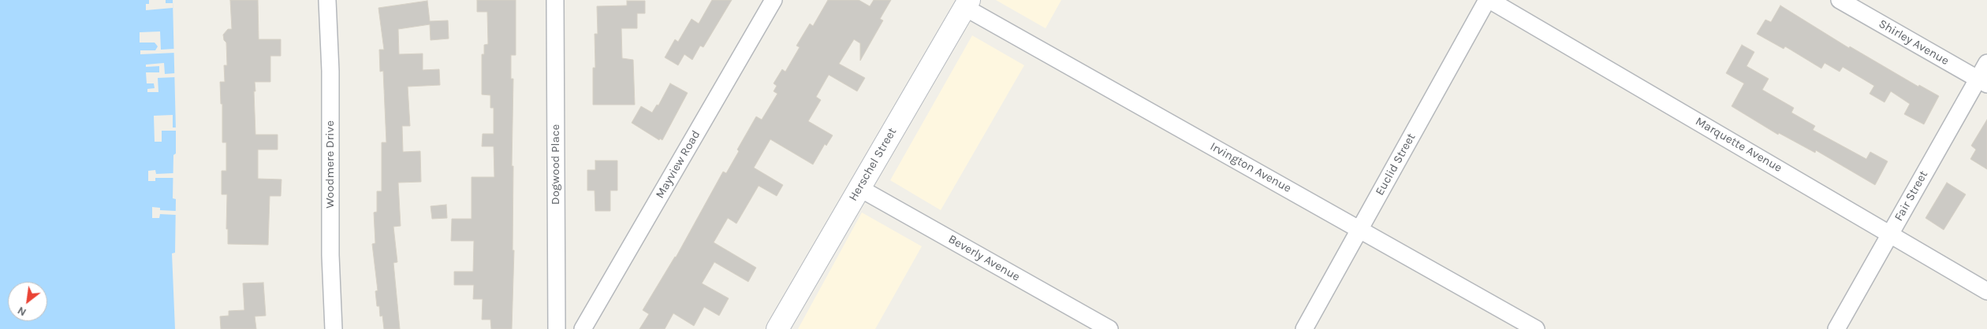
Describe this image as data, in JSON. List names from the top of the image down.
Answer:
{
  "streets": {
    "main road": ["Herschel Street"],
    "street": [
      "Shirley Avenue",
      "Marquette Avenue",
      "Woodmere Drive",
      "Dogwood Place",
      "Mayview Road",
      "Euclid Street",
      "Irvington Avenue",
      "Fair Street",
      "Beverly Avenue"
    ]
  },
  "crossings": [
    ["Shirley Avenue", "Fair Street"],
    ["Marquette Avenue", "Euclid Street"],
    ["Marquette Avenue", "Fair Street"],
    ["Herschel Street", "Irvington Avenue"],
    ["Herschel Street", "Beverly Avenue"],
    ["Euclid Street", "Irvington Avenue"]
  ],
  "north": "bottom left"
}
